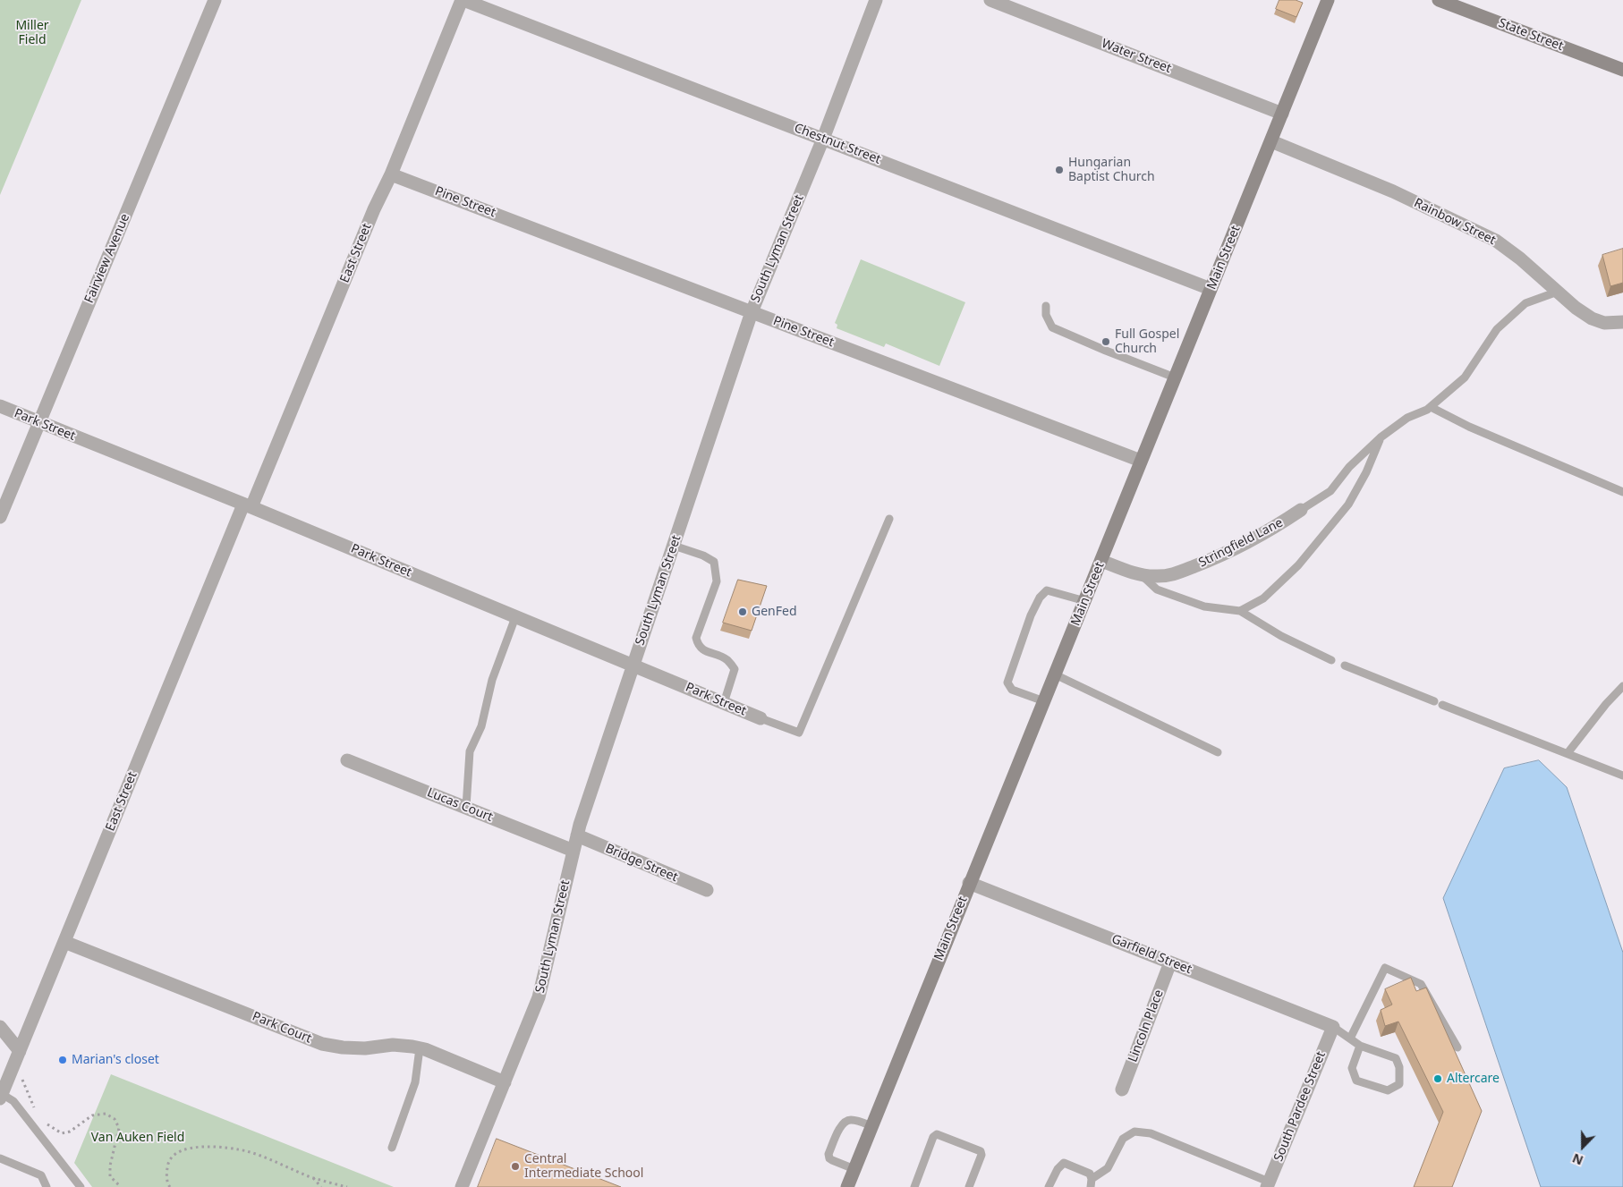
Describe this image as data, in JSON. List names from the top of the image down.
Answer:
{
  "streets": {
    "main road": ["State Street", "Main Street"],
    "street": [
      "Water Street",
      "Chestnut Street",
      "Pine Street",
      "Rainbow Street",
      "South Lyman Street",
      "East Street",
      "Fairview Avenue",
      "Park Street",
      "Stringfield Lane",
      "Lucas Court",
      "Bridge Street",
      "Garfield Street",
      "Lincoln Place",
      "Park Court",
      "South Pardee Street"
    ]
  },
  "crossings": [
    ["Water Street", "Main Street"],
    ["Chestnut Street", "South Lyman Street"],
    ["Chestnut Street", "East Street"],
    ["Chestnut Street", "Main Street"],
    ["Pine Street", "South Lyman Street"],
    ["Pine Street", "East Street"],
    ["Pine Street", "Main Street"],
    ["Rainbow Street", "Main Street"],
    ["South Lyman Street", "Park Street"],
    ["South Lyman Street", "Lucas Court"],
    ["South Lyman Street", "Bridge Street"],
    ["South Lyman Street", "Park Court"],
    ["East Street", "Park Street"],
    ["East Street", "Park Court"],
    ["Main Street", "Stringfield Lane"],
    ["Main Street", "Garfield Street"],
    ["Fairview Avenue", "Park Street"],
    ["Garfield Street", "Lincoln Place"],
    ["Garfield Street", "South Pardee Street"]
  ],
  "parks": ["Miller Field", "Van Auken Field"],
  "places": [
    "Hungarian Baptist Church",
    "Full Gospel Church",
    "GenFed",
    "Marian's closet",
    "Altercare",
    "Central Intermediate School"
  ],
  "north": "bottom"
}
